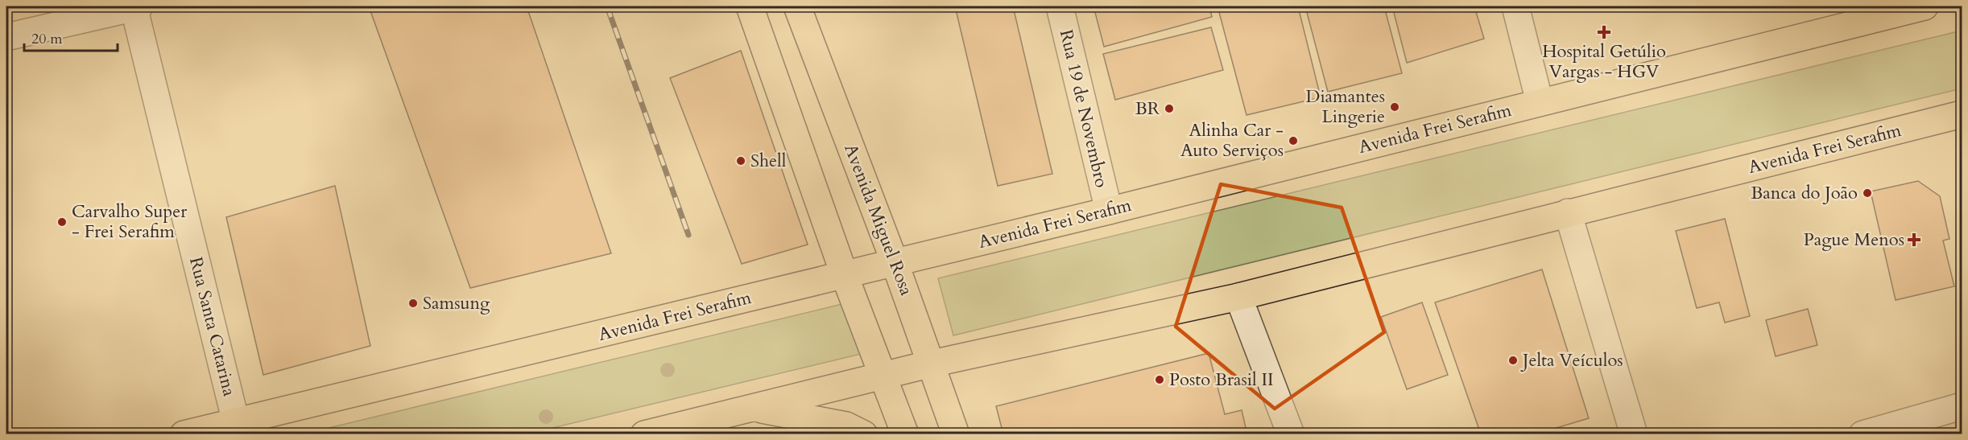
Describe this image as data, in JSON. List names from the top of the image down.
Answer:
{
  "streets": {
    "main road": ["Avenida Frei Serafim", "Avenida Miguel Rosa"],
    "street": ["Rua 19 de Novembro", "Rua Santa Catarina"]
  },
  "crossings": [
    ["Rua 19 de Novembro", "Avenida Frei Serafim"],
    ["Avenida Frei Serafim", "Avenida Miguel Rosa"],
    ["Avenida Frei Serafim", "Rua Santa Catarina"]
  ],
  "places": {
    "health": ["Hospital Getúlio Vargas - HGV", "Pague Menos"],
    "other": [
      "Diamantes Lingerie",
      "BR",
      "Alinha Car - Auto Serviços",
      "Shell",
      "Banca do João",
      "Carvalho Super - Frei Serafim",
      "Samsung",
      "Jelta Veículos",
      "Posto Brasil II"
    ]
  },
  "scale_bar": "20 m"
}
